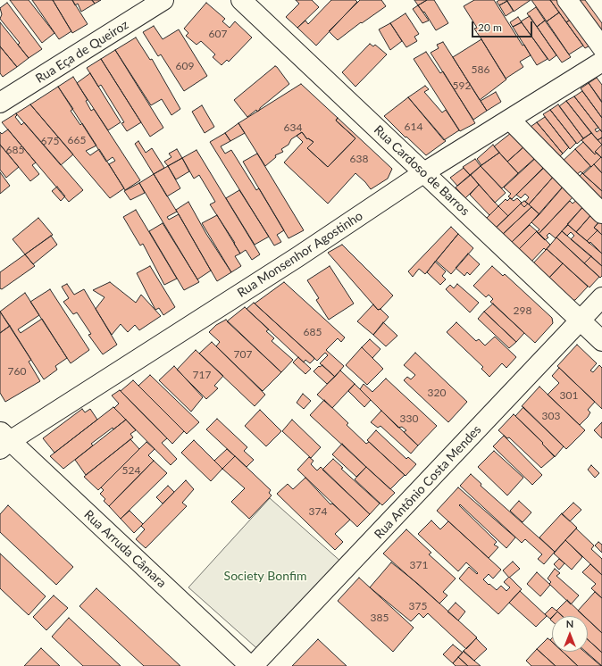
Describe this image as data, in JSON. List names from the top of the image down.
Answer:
{
  "streets": {
    "street": [
      "Rua Eça de Queiroz",
      "Rua Cardoso de Barros",
      "Rua Monsenhor Agostinho",
      "Rua Antônio Costa Mendes",
      "Rua Arruda Câmara"
    ]
  },
  "crossings": [
    ["Rua Cardoso de Barros", "Rua Monsenhor Agostinho"],
    ["Rua Cardoso de Barros", "Rua Antônio Costa Mendes"],
    ["Rua Monsenhor Agostinho", "Rua Arruda Câmara"]
  ],
  "parks": ["Society Bonfim"],
  "house_numbers": [
    "607",
    "609",
    "586",
    "592",
    "614",
    "634",
    "665",
    "675",
    "685",
    "638",
    "298",
    "685",
    "707",
    "760",
    "717",
    "320",
    "301",
    "303",
    "330",
    "524",
    "374",
    "371",
    "375",
    "385"
  ],
  "scale_bar": "20 m",
  "north": "top"
}
